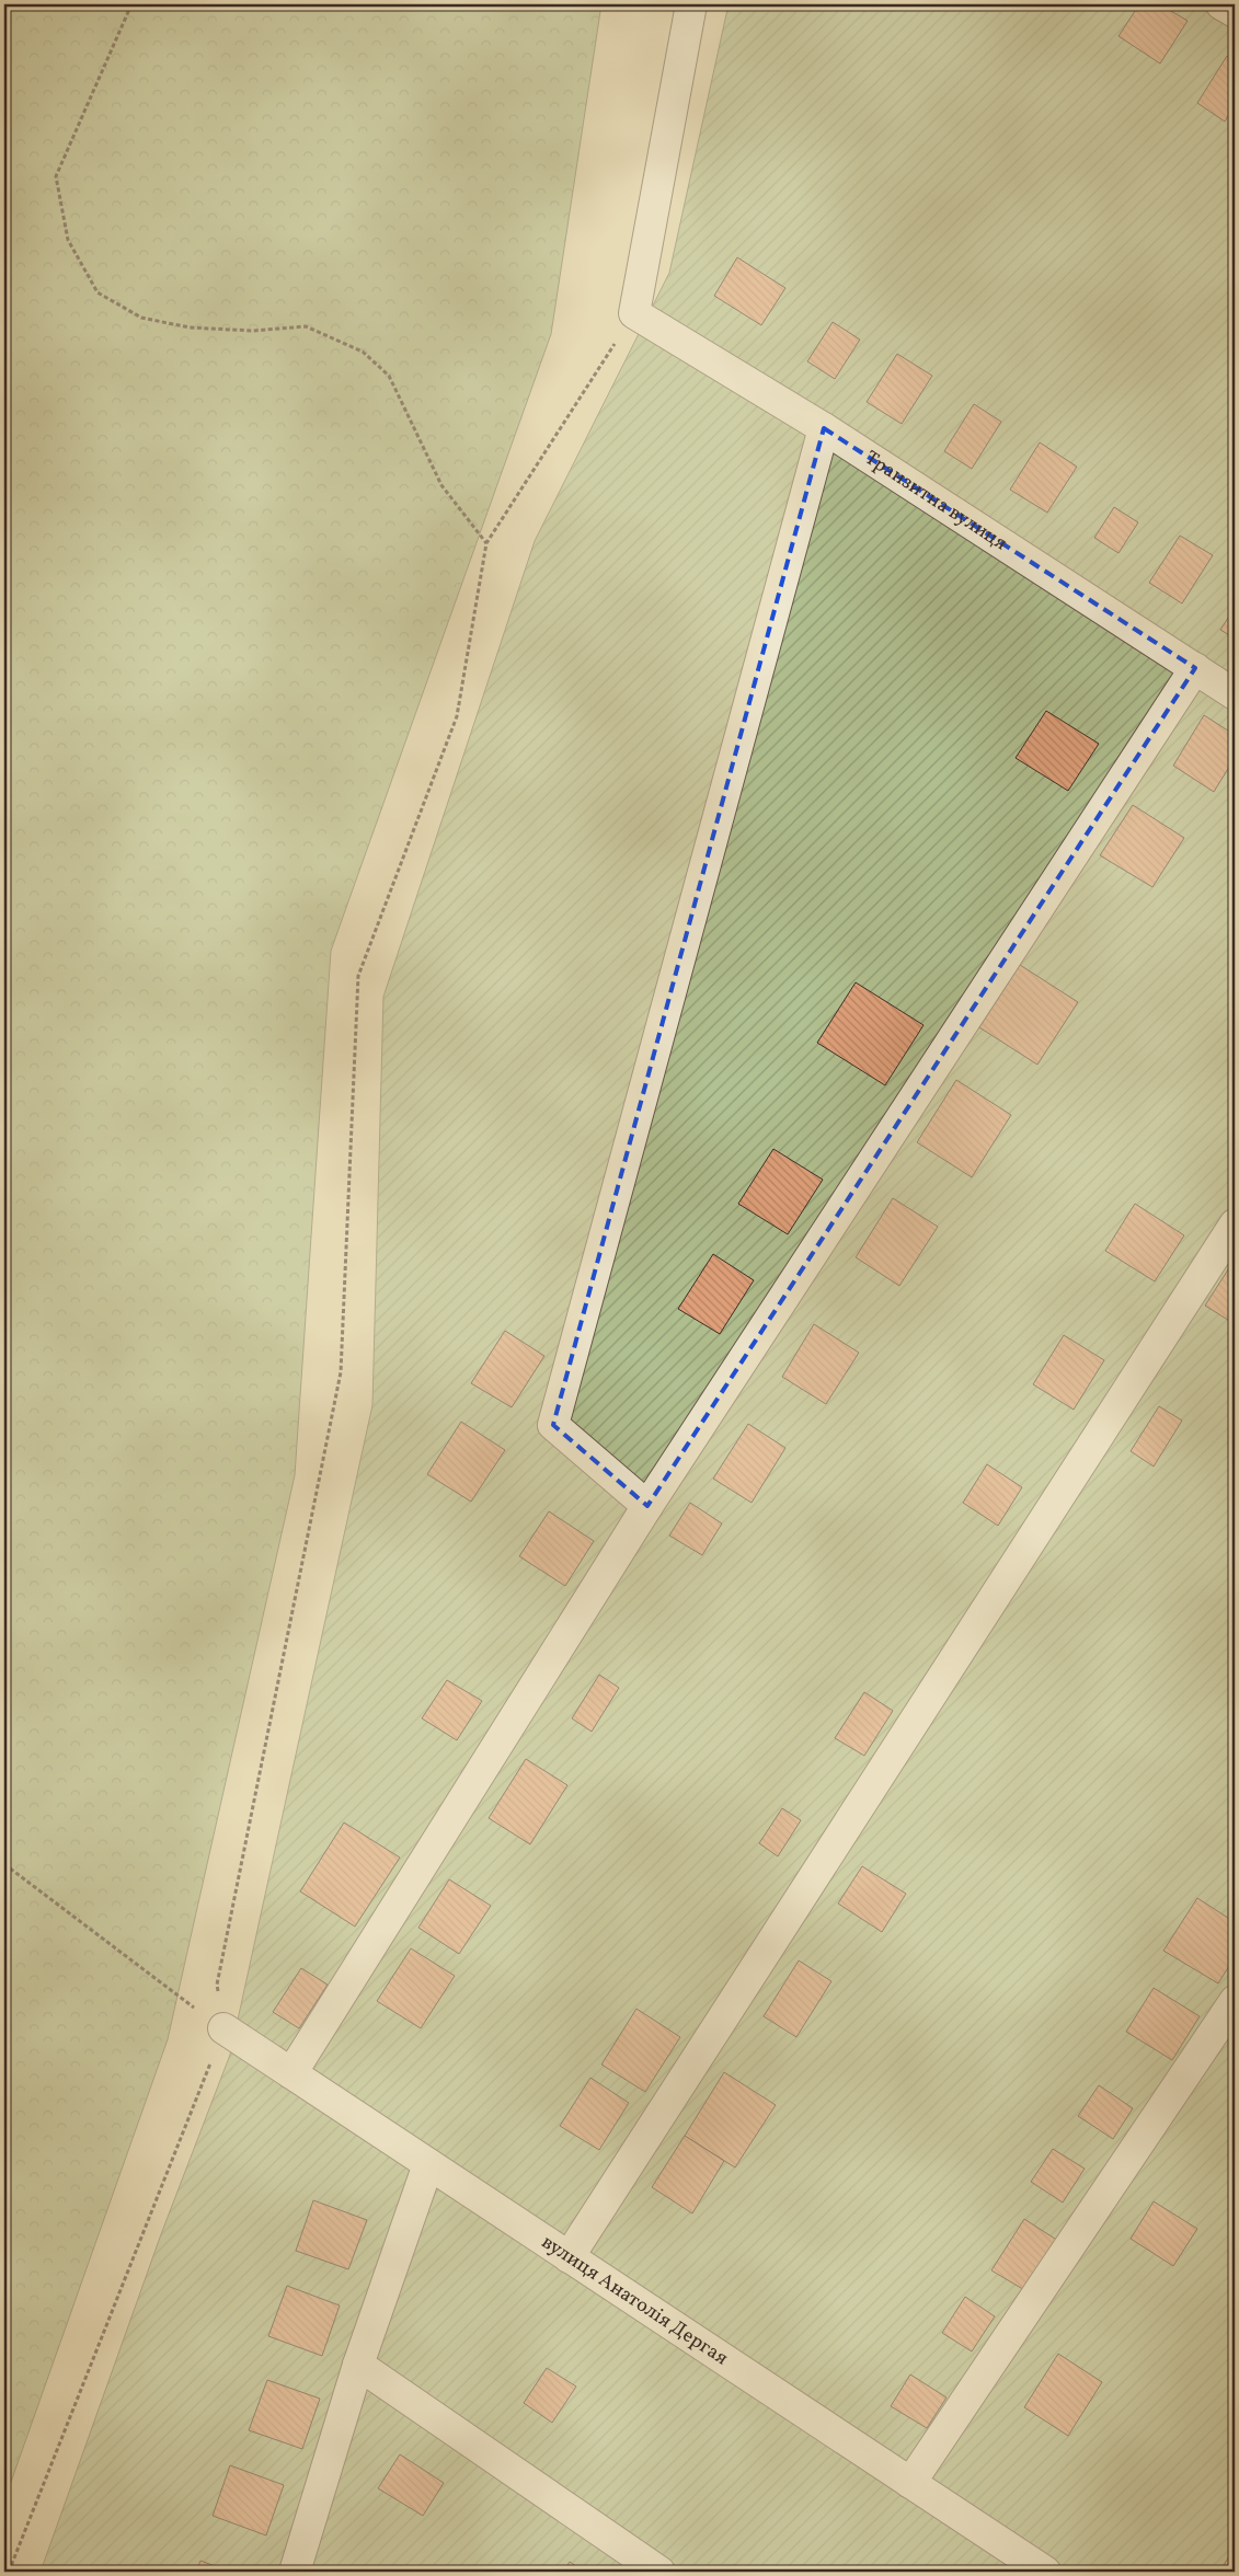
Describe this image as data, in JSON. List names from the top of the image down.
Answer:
{
  "streets": {
    "street": ["Транзитна вулиця", "вулиця Анатолія Дергая"]
  }
}
